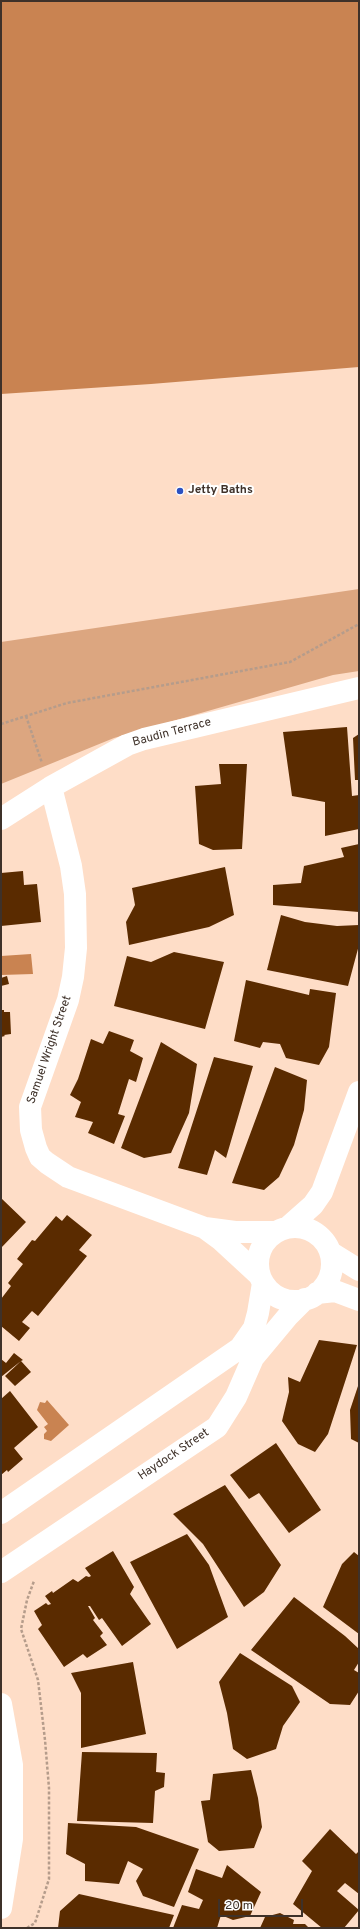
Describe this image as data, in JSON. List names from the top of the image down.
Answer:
{
  "streets": {
    "street": ["Baudin Terrace", "Samuel Wright Street", "Haydock Street"]
  },
  "crossings": [
    ["Baudin Terrace", "Samuel Wright Street"],
    ["Samuel Wright Street", "Haydock Street"]
  ],
  "places": ["Jetty Baths"],
  "scale_bar": "20 m"
}
